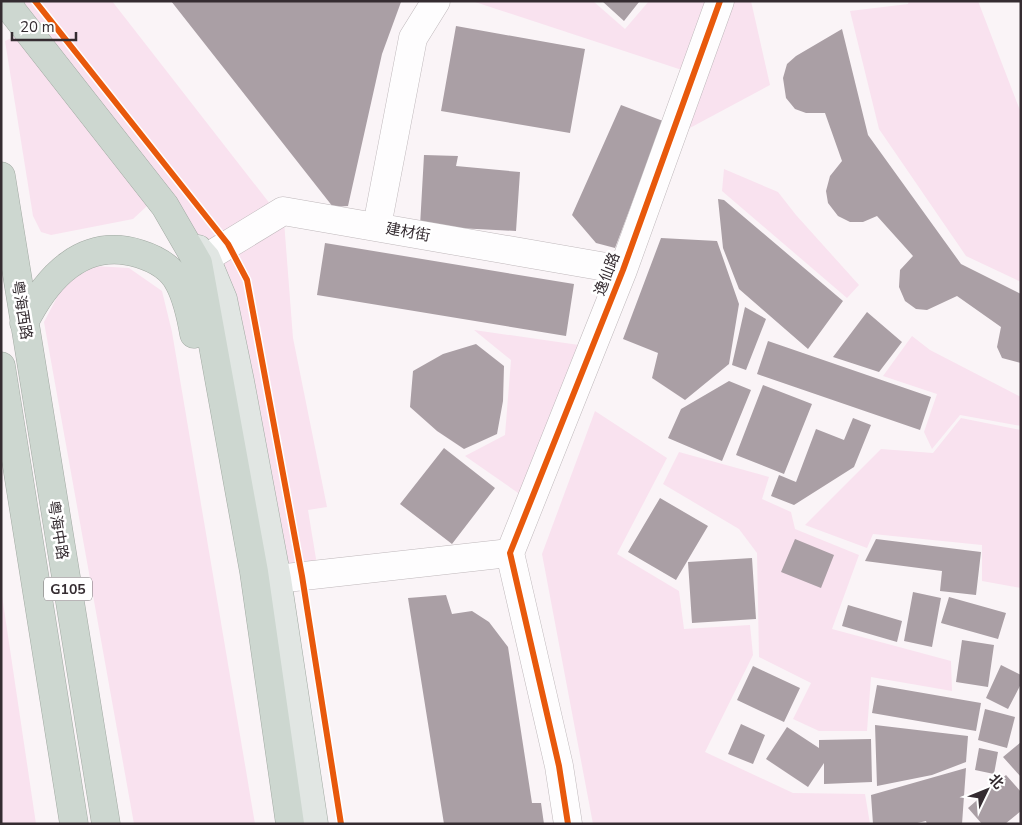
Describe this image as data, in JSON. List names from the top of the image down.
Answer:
{
  "streets": {
    "highway": ["粤海西路", "粤海中路", "G105"],
    "street": ["建材街", "逸仙路"]
  },
  "crossings": [
    ["建材街", "逸仙路"],
    ["粤海西路", "粤海中路"]
  ],
  "scale_bar": "20 m",
  "north": "top right"
}
